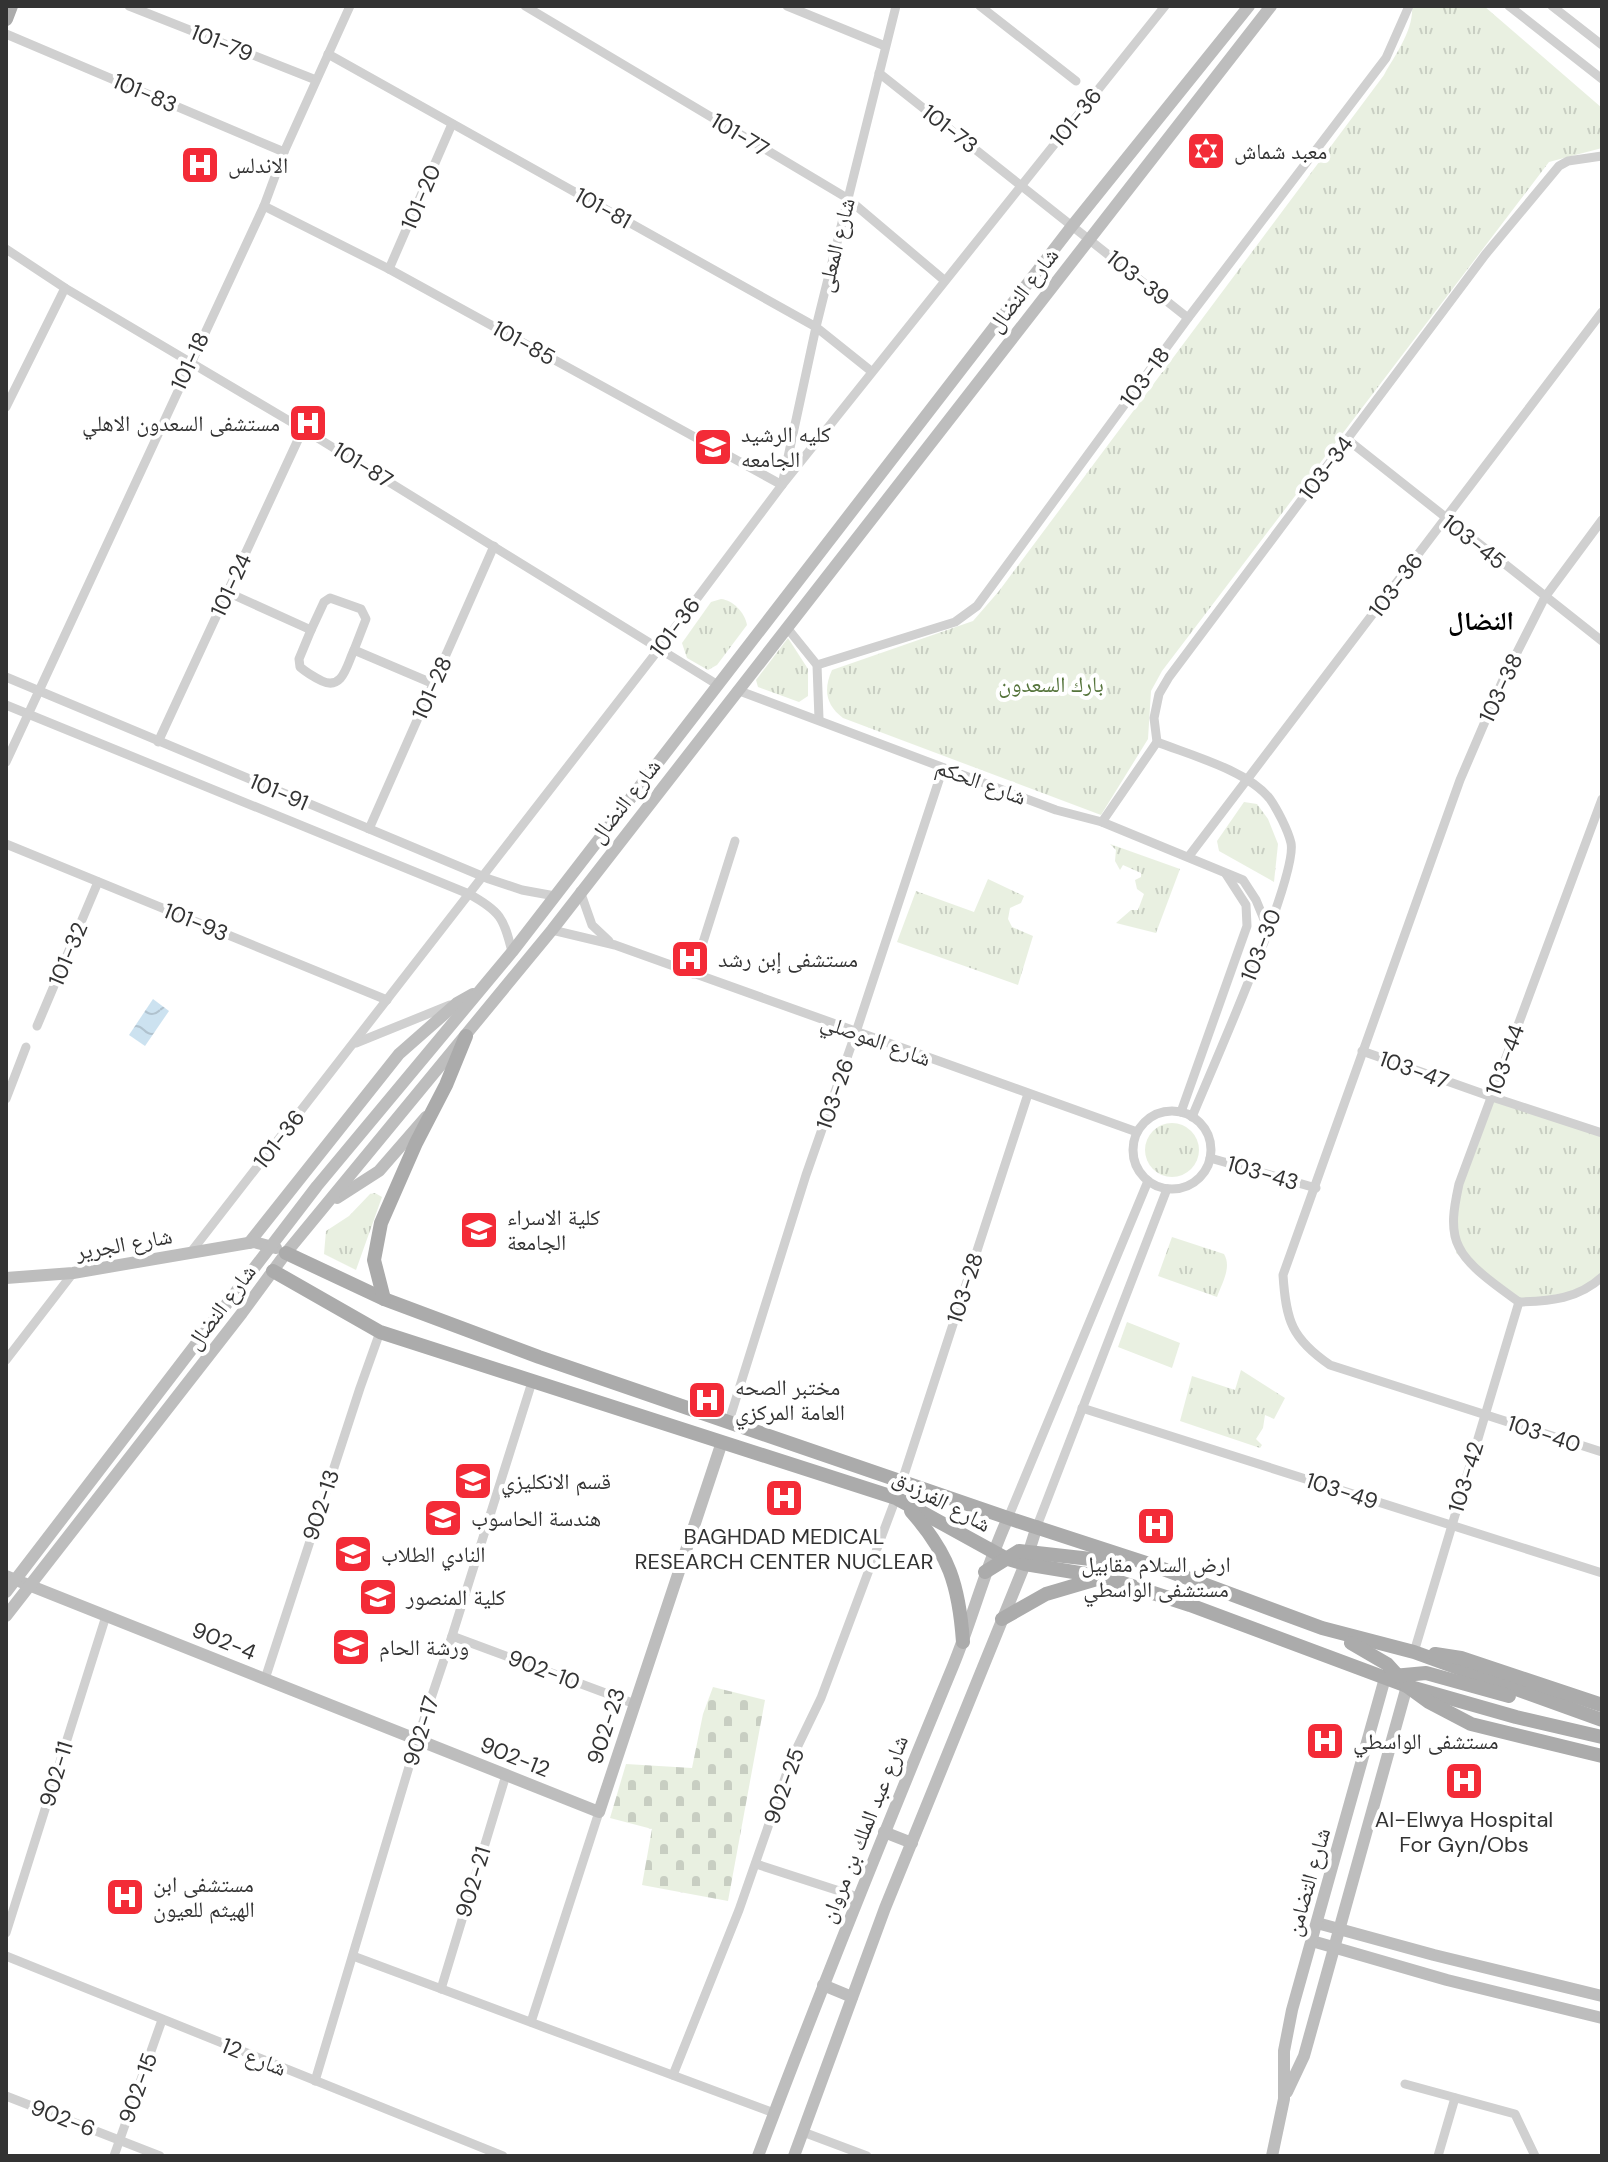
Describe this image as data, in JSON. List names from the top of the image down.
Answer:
{
  "streets": {
    "main road": [
      "شارع النضال",
      "شارع الجرير",
      "شارع الفرزدق",
      "902-4",
      "902-23",
      "902-12",
      "شارع عبد الملك بن مروان",
      "شارع التضامن"
    ],
    "street": [
      "101-79",
      "101-83",
      "101-36",
      "101-73",
      "101-77",
      "101-20",
      "101-81",
      "شارع المعلى",
      "103-39",
      "101-85",
      "101-18",
      "103-18",
      "101-87",
      "103-34",
      "103-45",
      "101-24",
      "103-36",
      "101-28",
      "103-38",
      "شارع الحكم",
      "101-91",
      "101-93",
      "103-30",
      "101-32",
      "شارع الموصلي",
      "103-44",
      "103-47",
      "103-26",
      "103-43",
      "103-28",
      "103-40",
      "103-42",
      "103-49",
      "902-13",
      "902-10",
      "902-17",
      "902-11",
      "902-25",
      "902-21",
      "شارع 12",
      "902-15",
      "902-6"
    ]
  },
  "crossings": [
    ["101-79", "101-18"],
    ["101-83", "101-18"],
    ["101-36", "101-73"],
    ["101-36", "101-77"],
    ["101-36", "101-81"],
    ["101-36", "شارع المعلى"],
    ["101-36", "101-85"],
    ["101-36", "101-87"],
    ["101-36", "101-91"],
    ["101-36", "101-93"],
    ["101-36", "شارع الجرير"],
    ["101-73", "شارع المعلى"],
    ["101-73", "103-39"],
    ["101-73", "شارع النضال"],
    ["101-77", "شارع المعلى"],
    ["101-20", "101-81"],
    ["101-20", "101-85"],
    ["101-81", "شارع المعلى"],
    ["101-81", "101-18"],
    ["شارع المعلى", "101-85"],
    ["103-39", "شارع النضال"],
    ["103-39", "103-18"],
    ["شارع النضال", "101-87"],
    ["شارع النضال", "شارع الحكم"],
    ["شارع النضال", "101-91"],
    ["شارع النضال", "شارع الموصلي"],
    ["شارع النضال", "شارع الجرير"],
    ["شارع النضال", "شارع الفرزدق"],
    ["شارع النضال", "902-4"],
    ["101-85", "101-18"],
    ["101-18", "101-87"],
    ["101-18", "101-91"],
    ["101-87", "101-24"],
    ["101-87", "101-28"],
    ["103-34", "103-45"],
    ["103-45", "103-36"],
    ["103-45", "103-38"],
    ["101-24", "101-91"],
    ["103-36", "شارع الحكم"],
    ["103-36", "103-30"],
    ["101-28", "101-91"],
    ["103-38", "103-47"],
    ["103-38", "103-43"],
    ["103-38", "103-40"],
    ["شارع الحكم", "103-30"],
    ["شارع الحكم", "103-26"],
    ["101-93", "101-32"],
    ["103-30", "شارع الموصلي"],
    ["103-30", "103-43"],
    ["شارع الموصلي", "103-26"],
    ["شارع الموصلي", "103-43"],
    ["شارع الموصلي", "103-28"],
    ["103-44", "103-47"],
    ["103-44", "103-42"],
    ["103-26", "شارع الفرزدق"],
    ["103-43", "103-40"],
    ["شارع الجرير", "شارع الفرزدق"],
    ["103-28", "شارع الفرزدق"],
    ["103-40", "103-42"],
    ["103-42", "103-49"],
    ["103-42", "شارع الفرزدق"],
    ["شارع الفرزدق", "902-13"],
    ["شارع الفرزدق", "902-23"],
    ["شارع الفرزدق", "902-17"],
    ["شارع الفرزدق", "902-25"],
    ["شارع الفرزدق", "شارع التضامن"],
    ["902-13", "902-4"],
    ["902-4", "902-17"],
    ["902-4", "902-12"],
    ["902-4", "902-11"],
    ["902-10", "902-23"],
    ["902-10", "902-17"],
    ["902-23", "902-12"],
    ["902-17", "902-12"],
    ["902-17", "شارع 12"],
    ["902-12", "902-21"],
    ["شارع 12", "902-15"],
    ["902-15", "902-6"]
  ],
  "districts": ["النضال"],
  "parks": ["بارك السعدون"],
  "places": {
    "synagogue": ["معبد شماش"],
    "hospital": [
      "الاندلس",
      "مستشفى السعدون الاهلي",
      "مستشفى إبن رشد",
      "مختبر الصحه العامة المركزي",
      "BAGHDAD MEDICAL RESEARCH CENTER NUCLEAR",
      "ارض السلام مقابيل مستشفى الواسطي",
      "مستشفى الواسطي",
      "Al-Elwya Hospital For Gyn/Obs",
      "مستشفى ابن الهيثم للعيون"
    ],
    "school or university": [
      "كليه الرشيد الجامعه",
      "كلية الاسراء الجامعة",
      "قسم الانكليزي",
      "هندسة الحاسوب",
      "النادي الطلاب",
      "كلية المنصور",
      "ورشة الحام"
    ]
  }
}
